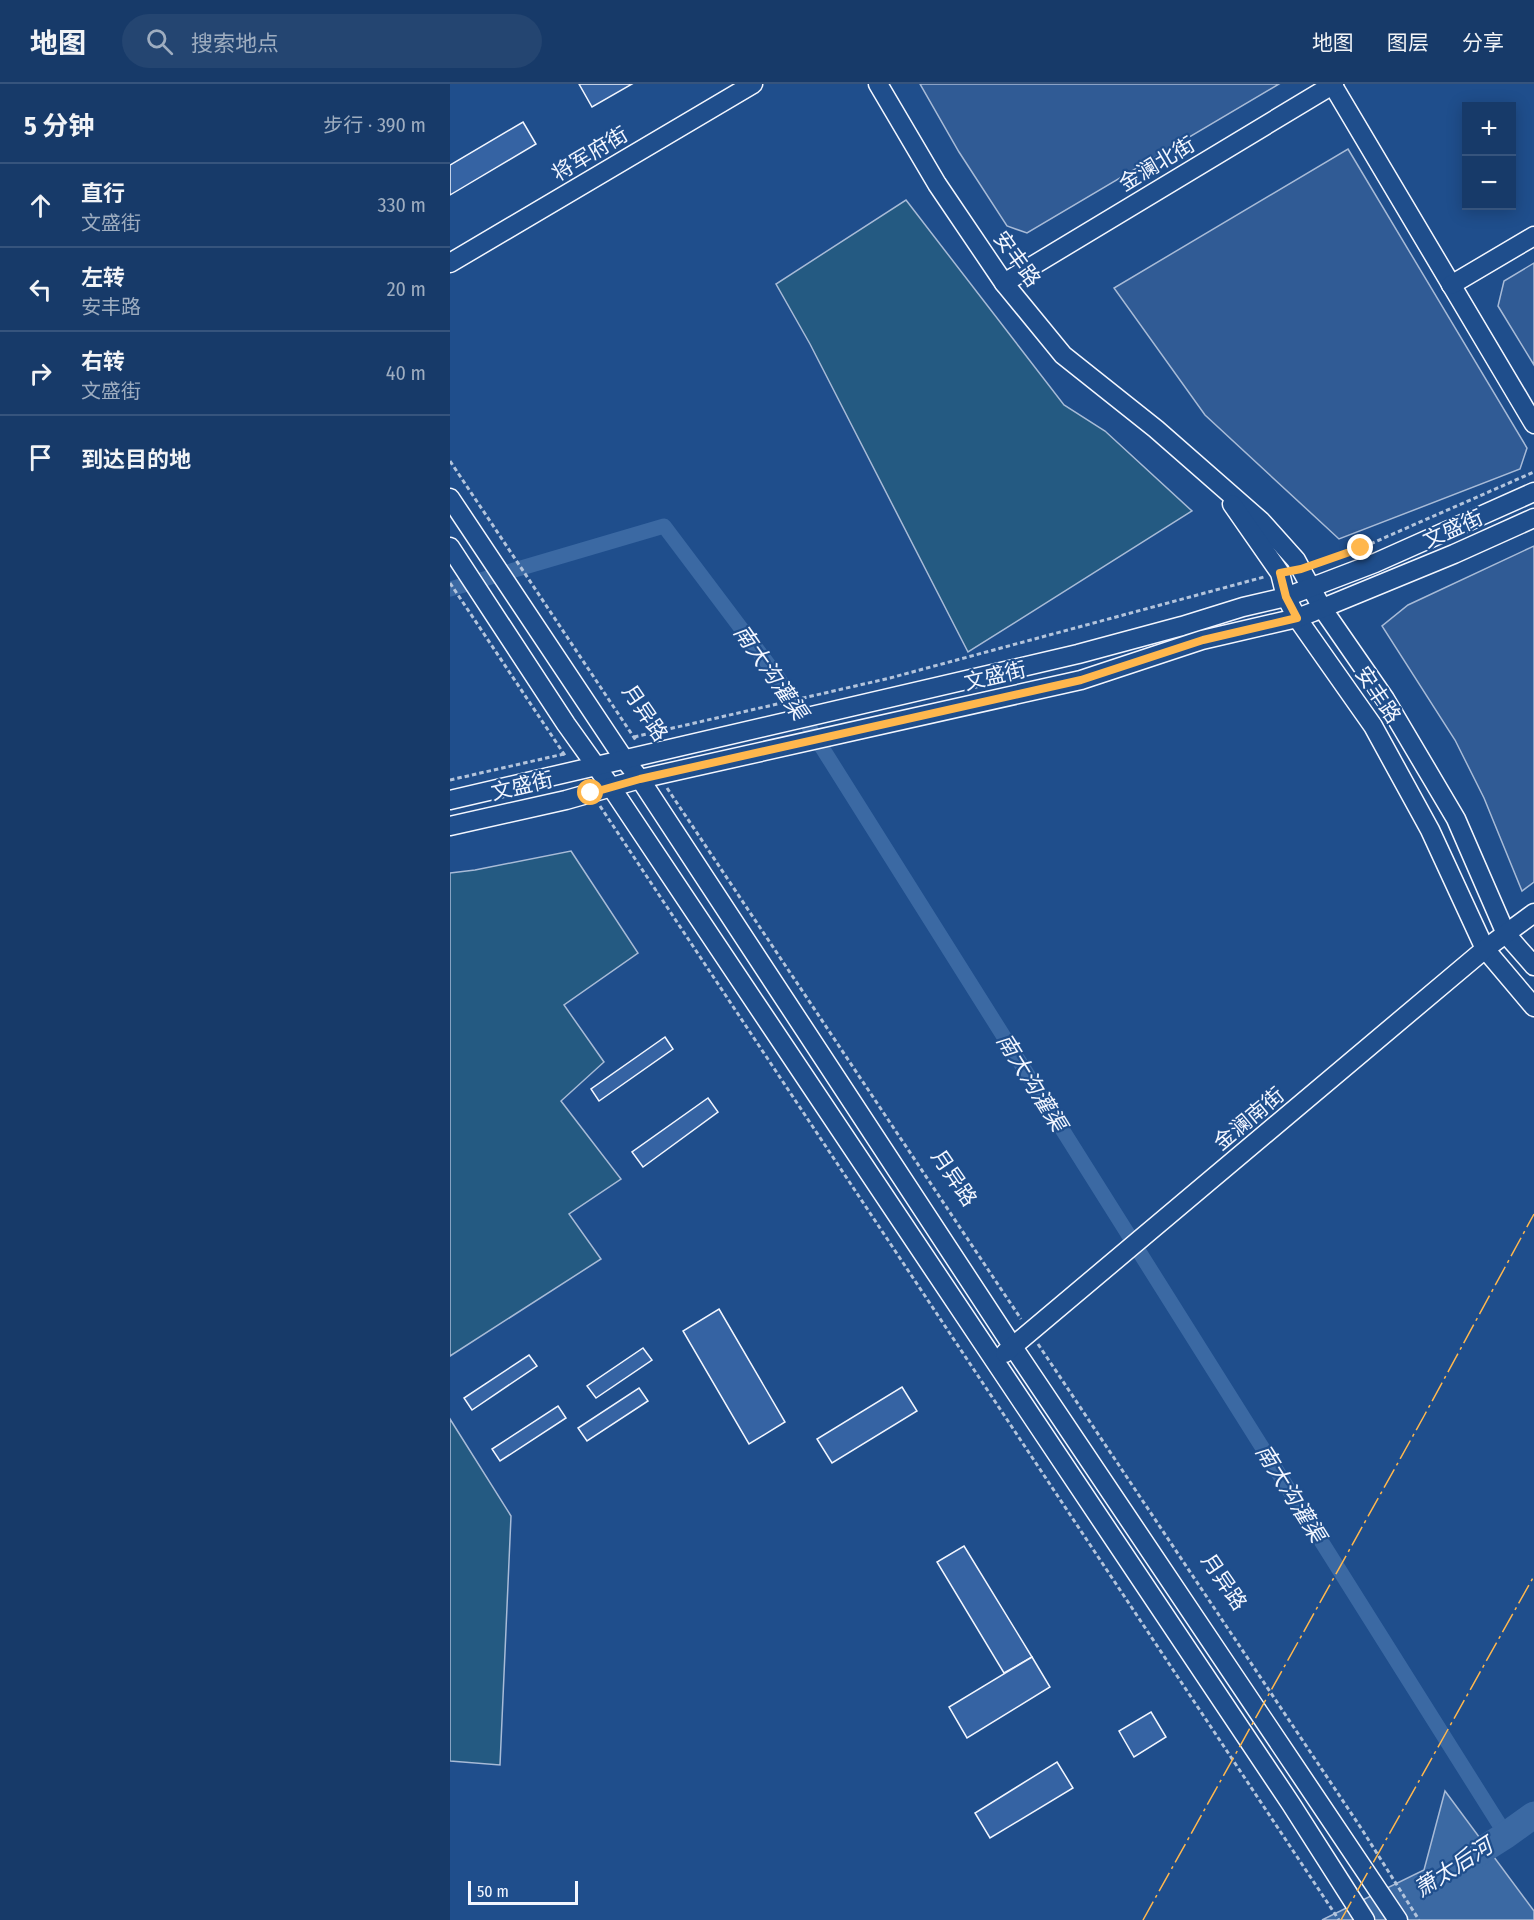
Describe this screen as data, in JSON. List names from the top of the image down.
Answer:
{
  "streets": {
    "main road": [
      "将军府街",
      "金澜北街",
      "安丰路",
      "文盛街",
      "月异路",
      "金澜南街"
    ]
  },
  "crossings": [
    ["金澜北街", "安丰路"],
    ["安丰路", "文盛街"],
    ["安丰路", "金澜南街"],
    ["文盛街", "月异路"],
    ["月异路", "金澜南街"]
  ],
  "water": ["南大沟灌渠", "萧太后河"],
  "scale_bar": "50 m",
  "page": {
    "header": "地图",
    "search": "搜索地点",
    "nav": ["地图", "图层", "分享"],
    "heading": ["5 分钟", "步行 · 390 m"],
    "map_buttons": ["+", "−"],
    "list": [
      ["直行", "文盛街", "330 m"],
      ["左转", "安丰路", "20 m"],
      ["右转", "文盛街", "40 m"],
      "到达目的地"
    ],
    "scale": "50 m"
  }
}
